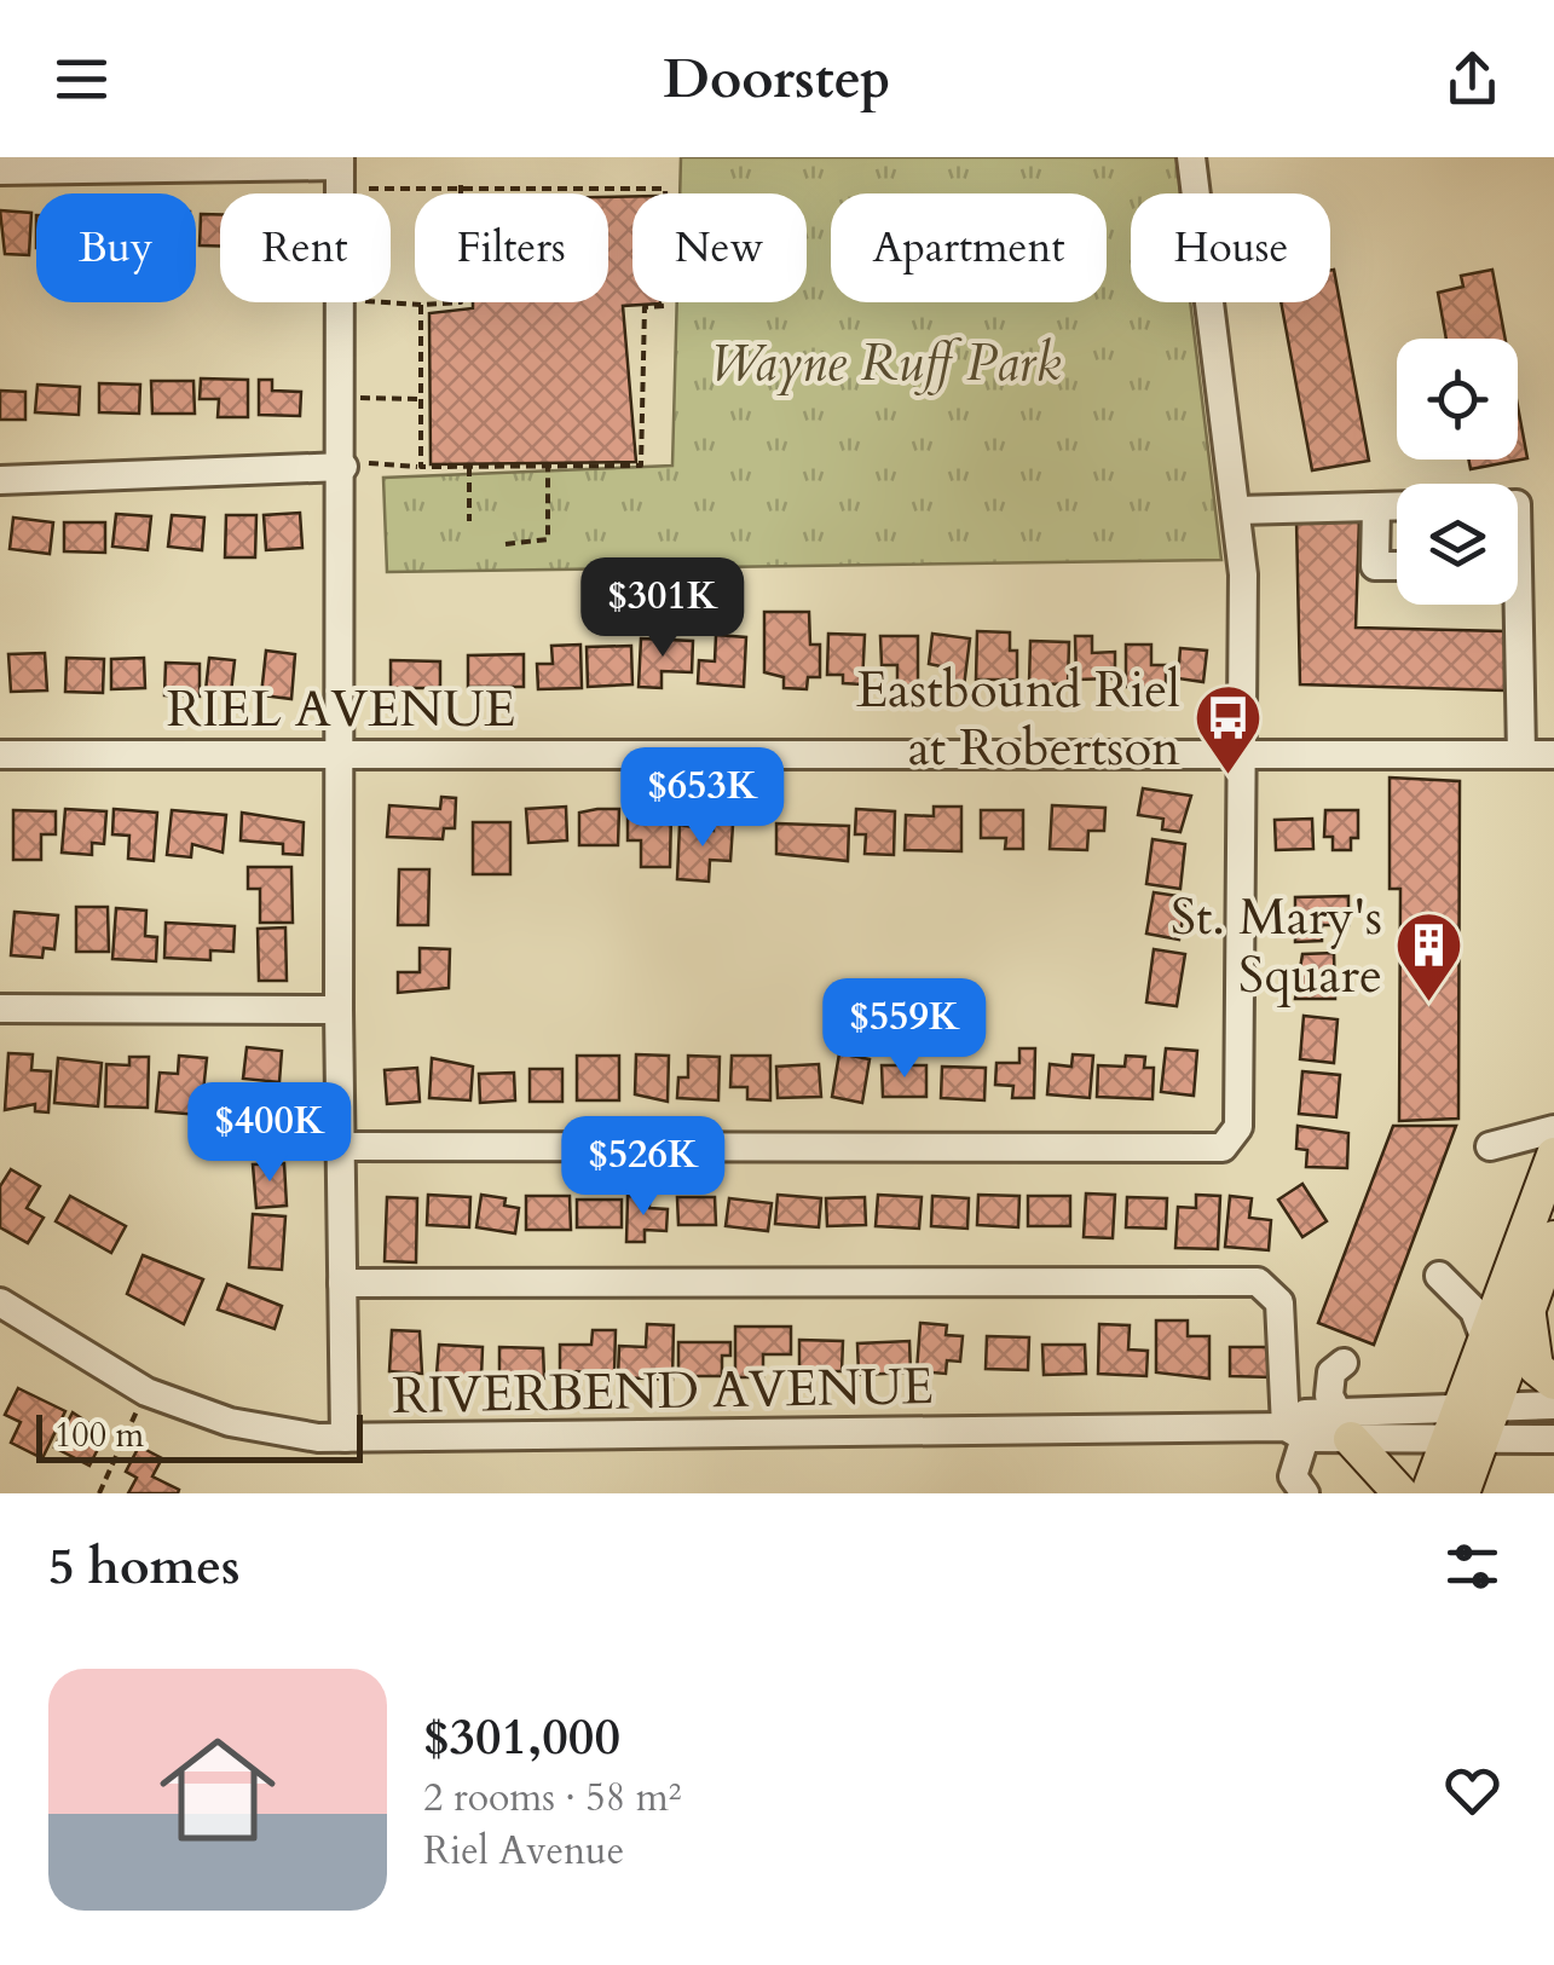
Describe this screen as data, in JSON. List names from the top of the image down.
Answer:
{
  "streets": {
    "street": ["RIEL AVENUE", "RIVERBEND AVENUE"]
  },
  "parks": ["Wayne Ruff Park"],
  "places": {
    "bus stop": ["Eastbound Riel at Robertson"],
    "building": ["St. Mary's Square"]
  },
  "scale_bar": "100 m",
  "page": {
    "header": "Doorstep",
    "chip": [
      "Buy",
      "Rent",
      "Filters",
      "New",
      "Apartment",
      "House"
    ],
    "price": [
      "$301K",
      "$653K",
      "$559K",
      "$400K",
      "$526K"
    ],
    "scale": "100 m",
    "heading": "5 homes",
    "list": [
      {
        "name": "$301,000",
        "note": "2 rooms · 58 m² · Riel Avenue"
      }
    ]
  }
}
